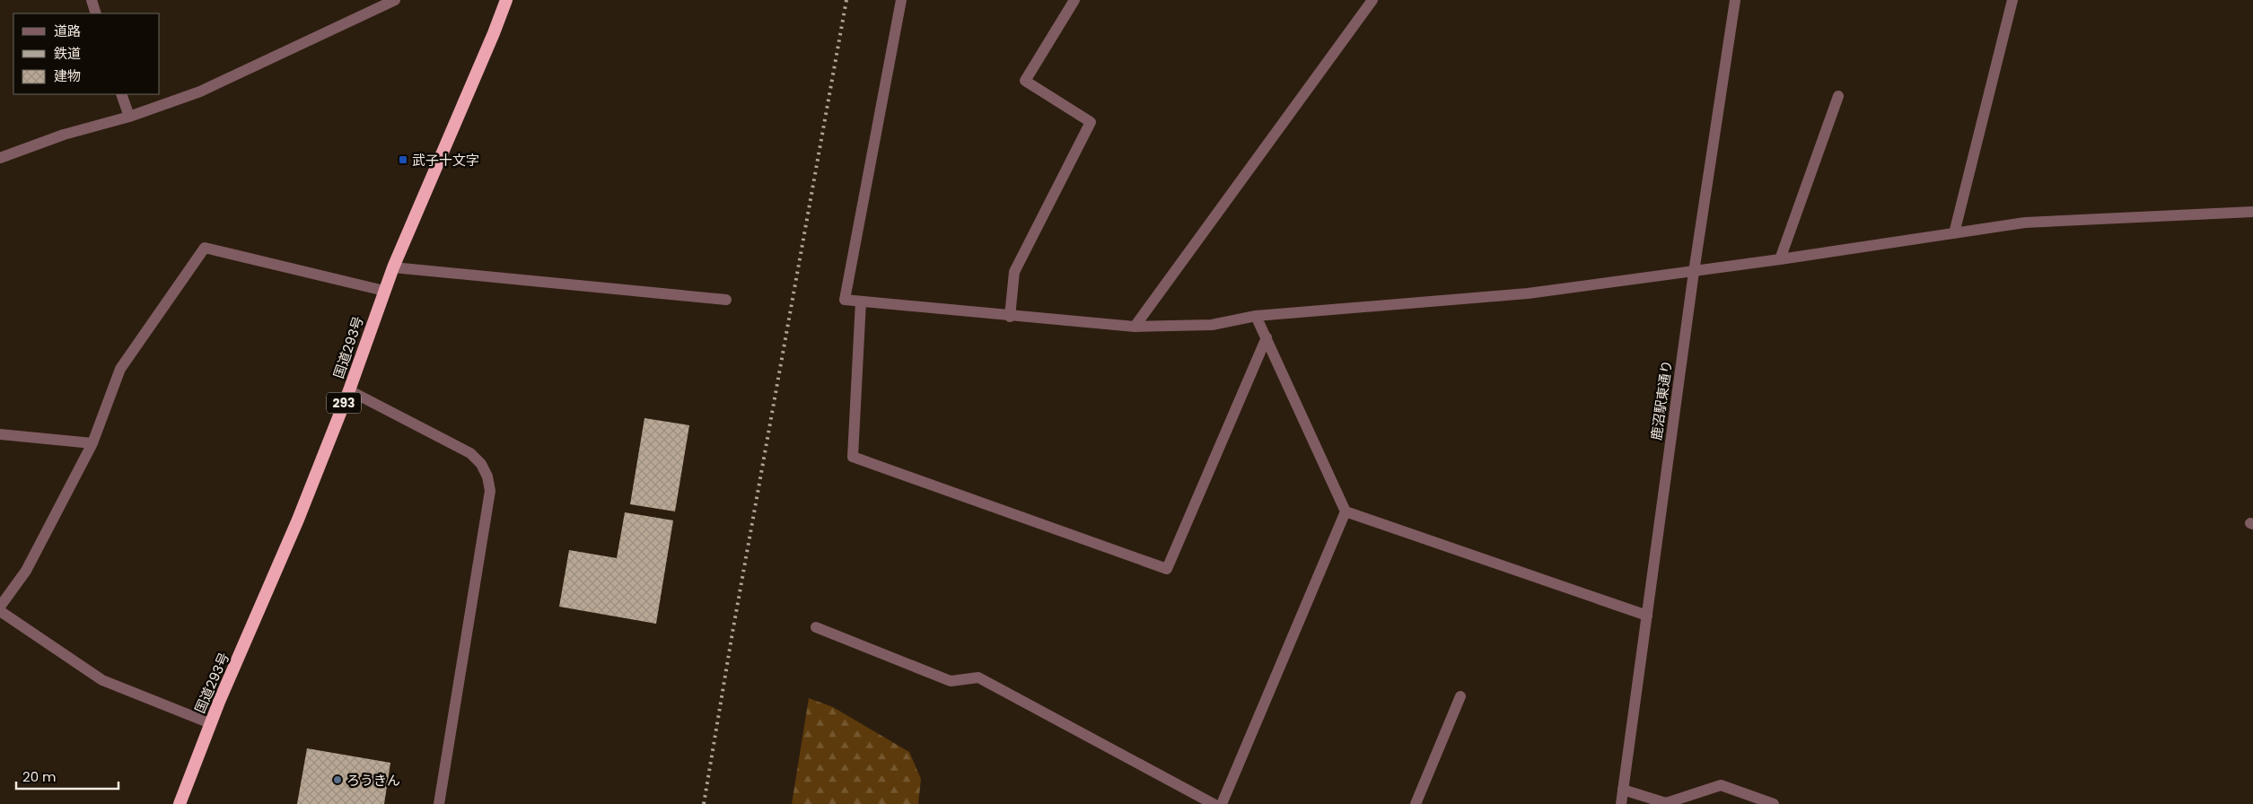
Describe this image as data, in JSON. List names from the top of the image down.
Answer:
{
  "streets": {
    "highway": ["国道293号", "293"],
    "street": ["鹿沼駅東通り"]
  },
  "places": {
    "transit": ["武子十文字"],
    "other": ["ろうきん"]
  },
  "legend": ["道路", "鉄道", "建物"],
  "scale_bar": "20 m"
}
